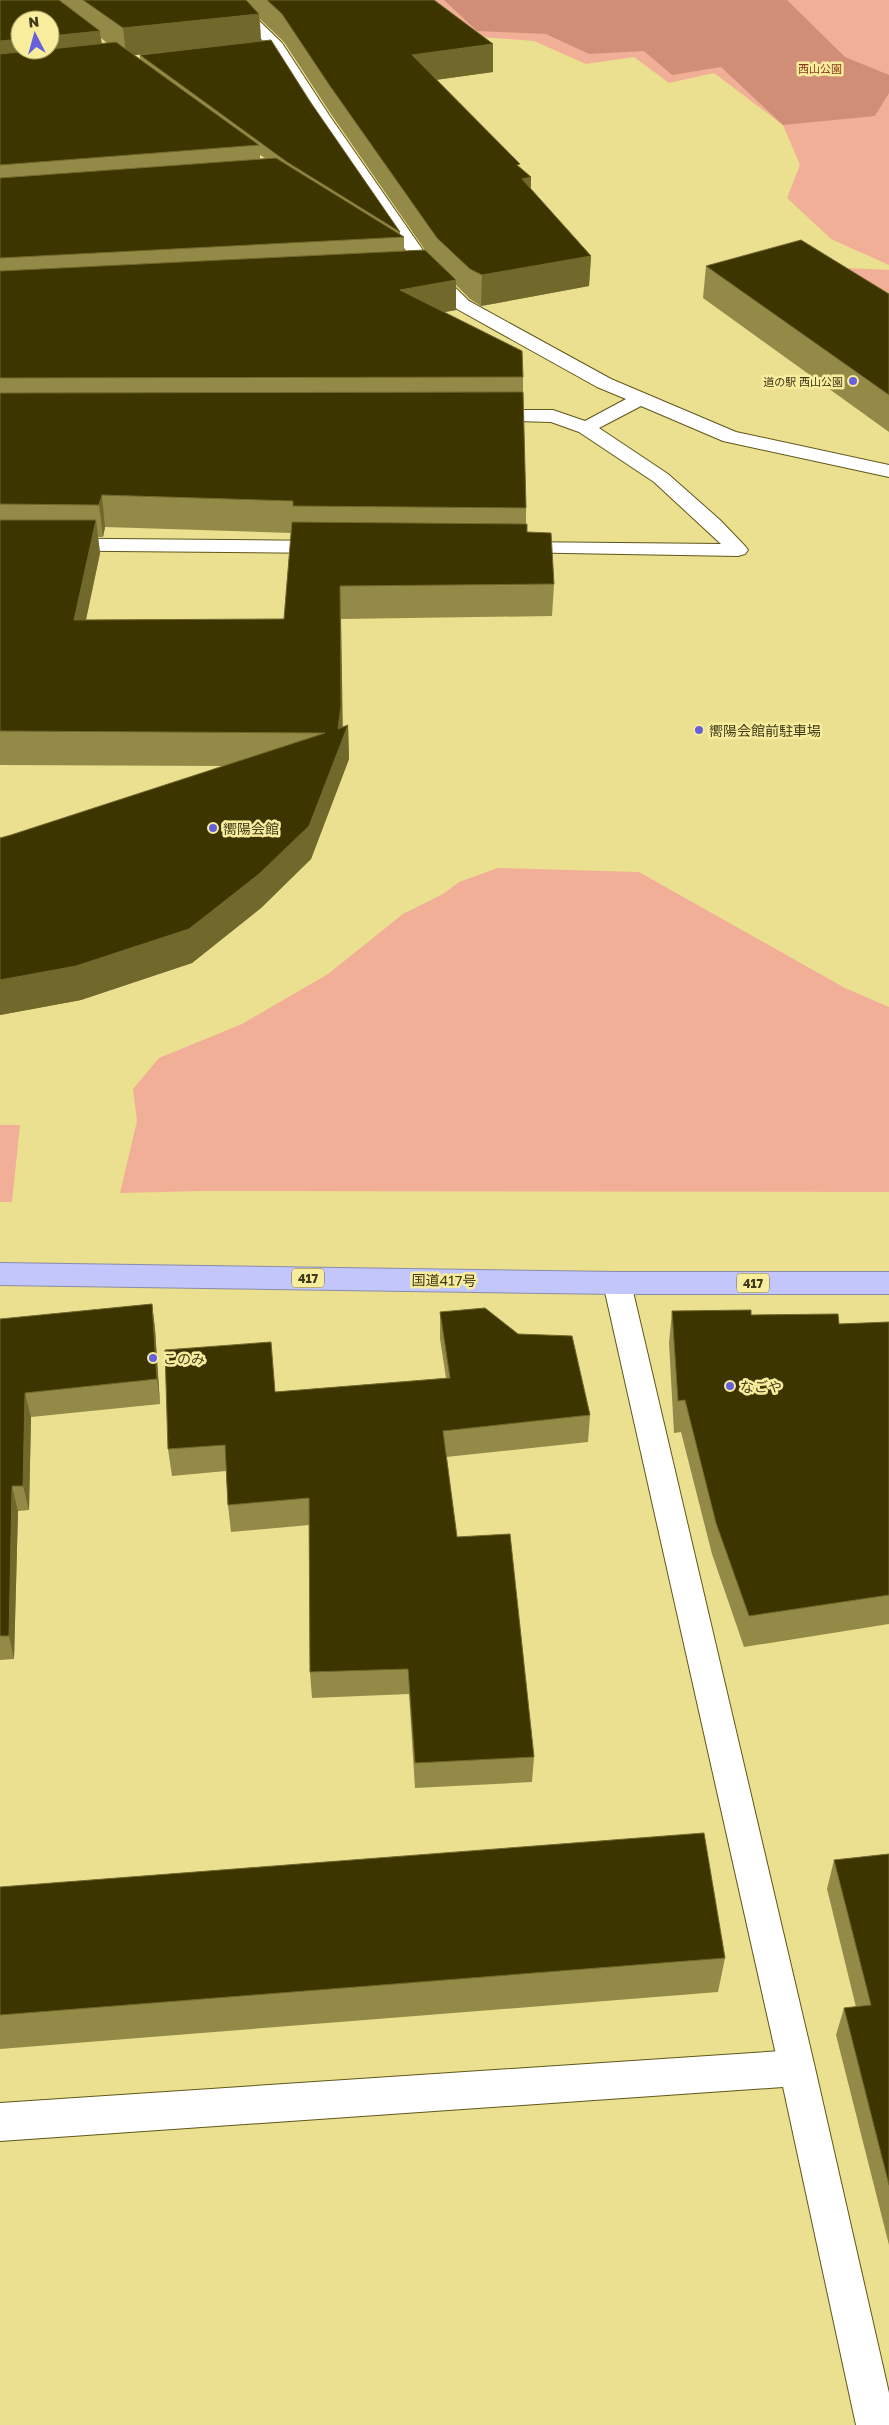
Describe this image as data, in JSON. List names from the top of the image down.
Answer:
{
  "streets": {
    "highway": ["417", "国道417号"]
  },
  "parks": ["西山公園"],
  "places": [
    "道の駅 西山公園",
    "嚮陽会館前駐車場",
    "嚮陽会館",
    "このみ",
    "なごや"
  ],
  "north": "top"
}
